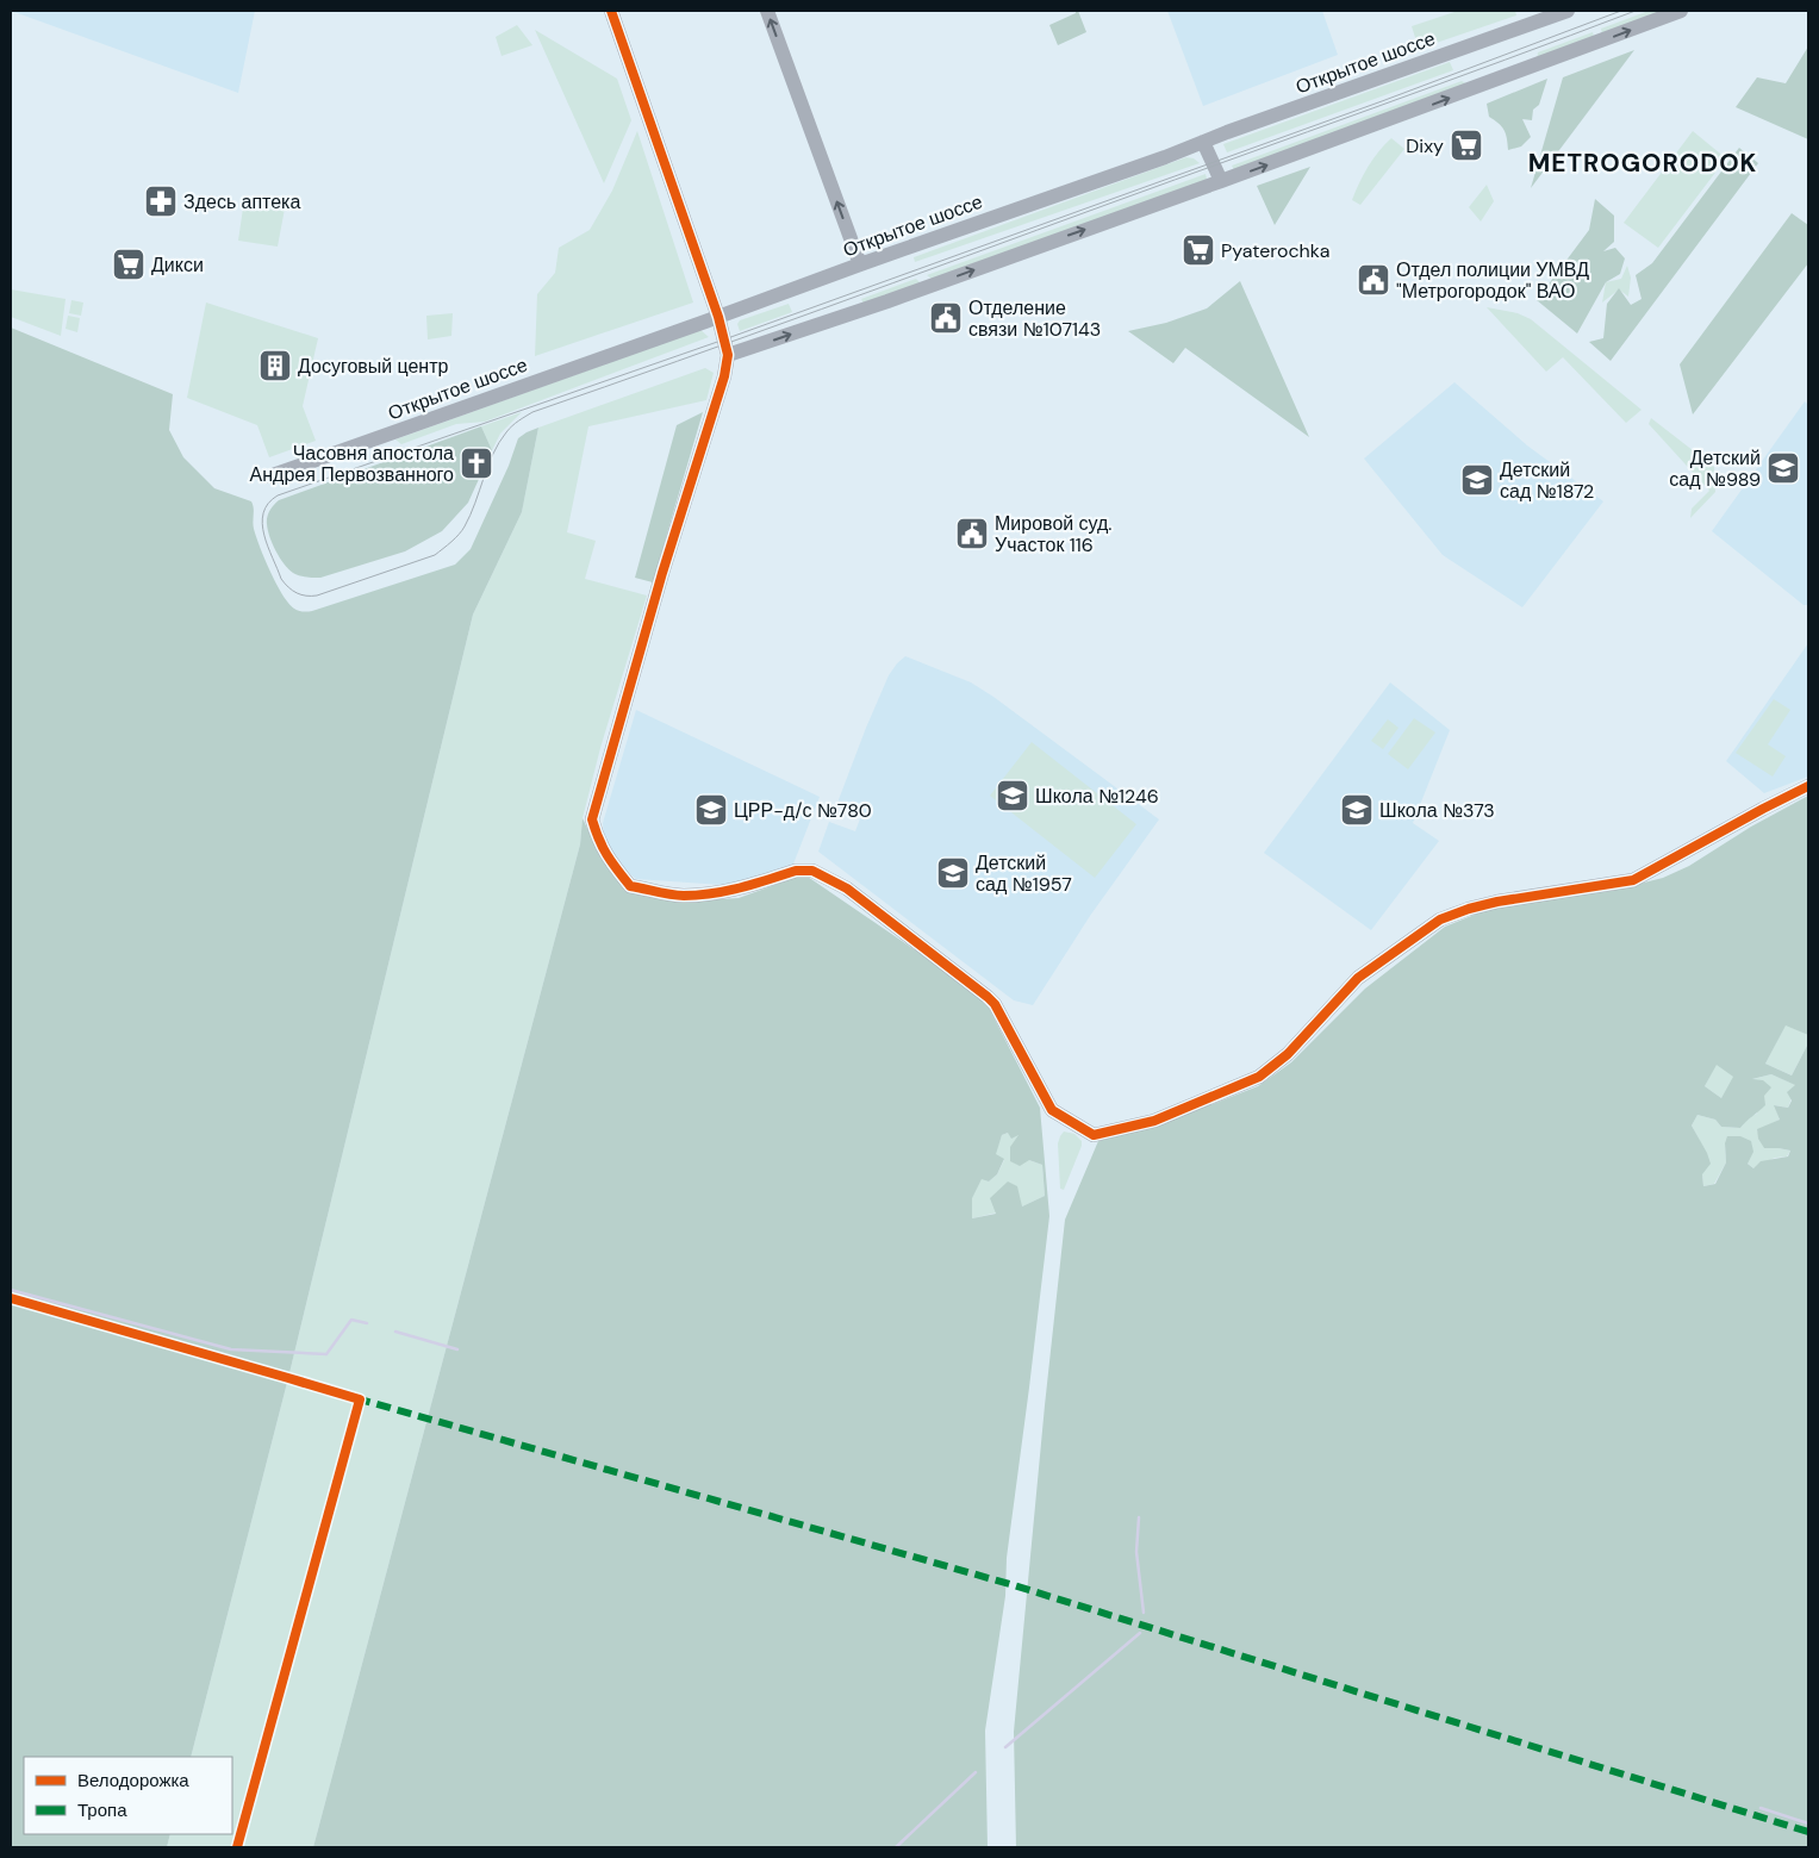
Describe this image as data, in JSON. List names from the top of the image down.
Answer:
{
  "streets": {
    "street": ["Открытое шоссе"]
  },
  "districts": ["METROGORODOK"],
  "places": {
    "supermarket": ["Dixy", "Pyaterochka", "Дикси"],
    "pharmacy": ["Здесь аптека"],
    "public building": ["Отдел полиции УМВД \"Метрогородок\" ВАО", "Отделение связи №107143", "Мировой суд. Участок 116"],
    "building": ["Досуговый центр"],
    "church": ["Часовня апостола Андрея Первозванного"],
    "school or university": [
      "Детский сад №989",
      "Детский сад №1872",
      "Школа №1246",
      "ЦРР-д/с №780",
      "Школа №373",
      "Детский сад №1957"
    ]
  },
  "legend": ["Велодорожка", "Тропа"]
}
